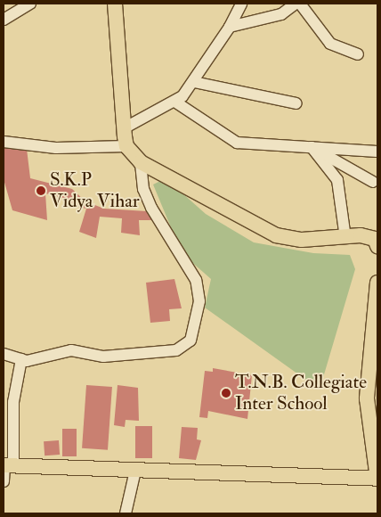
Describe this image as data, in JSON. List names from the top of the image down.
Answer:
{
  "places": ["S.K.P Vidya Vihar", "T.N.B. Collegiate Inter School"]
}
